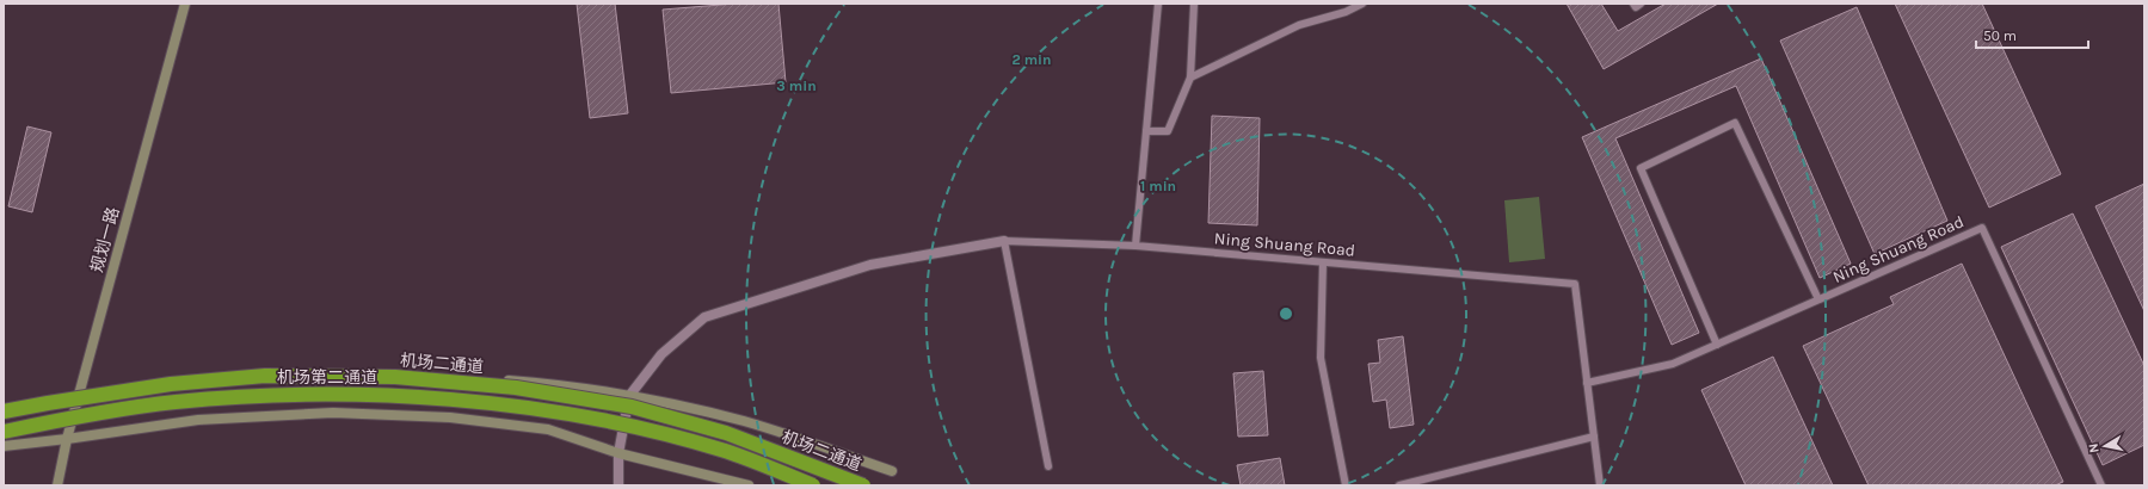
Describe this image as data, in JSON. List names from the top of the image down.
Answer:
{
  "streets": {
    "highway": ["机场二通道", "机场第二通道"],
    "street": ["规划一路"],
    "lane": ["Ning Shuang Road"]
  },
  "scale_bar": "50 m",
  "north": "left",
  "rings": ["2 min", "3 min", "1 min"]
}
